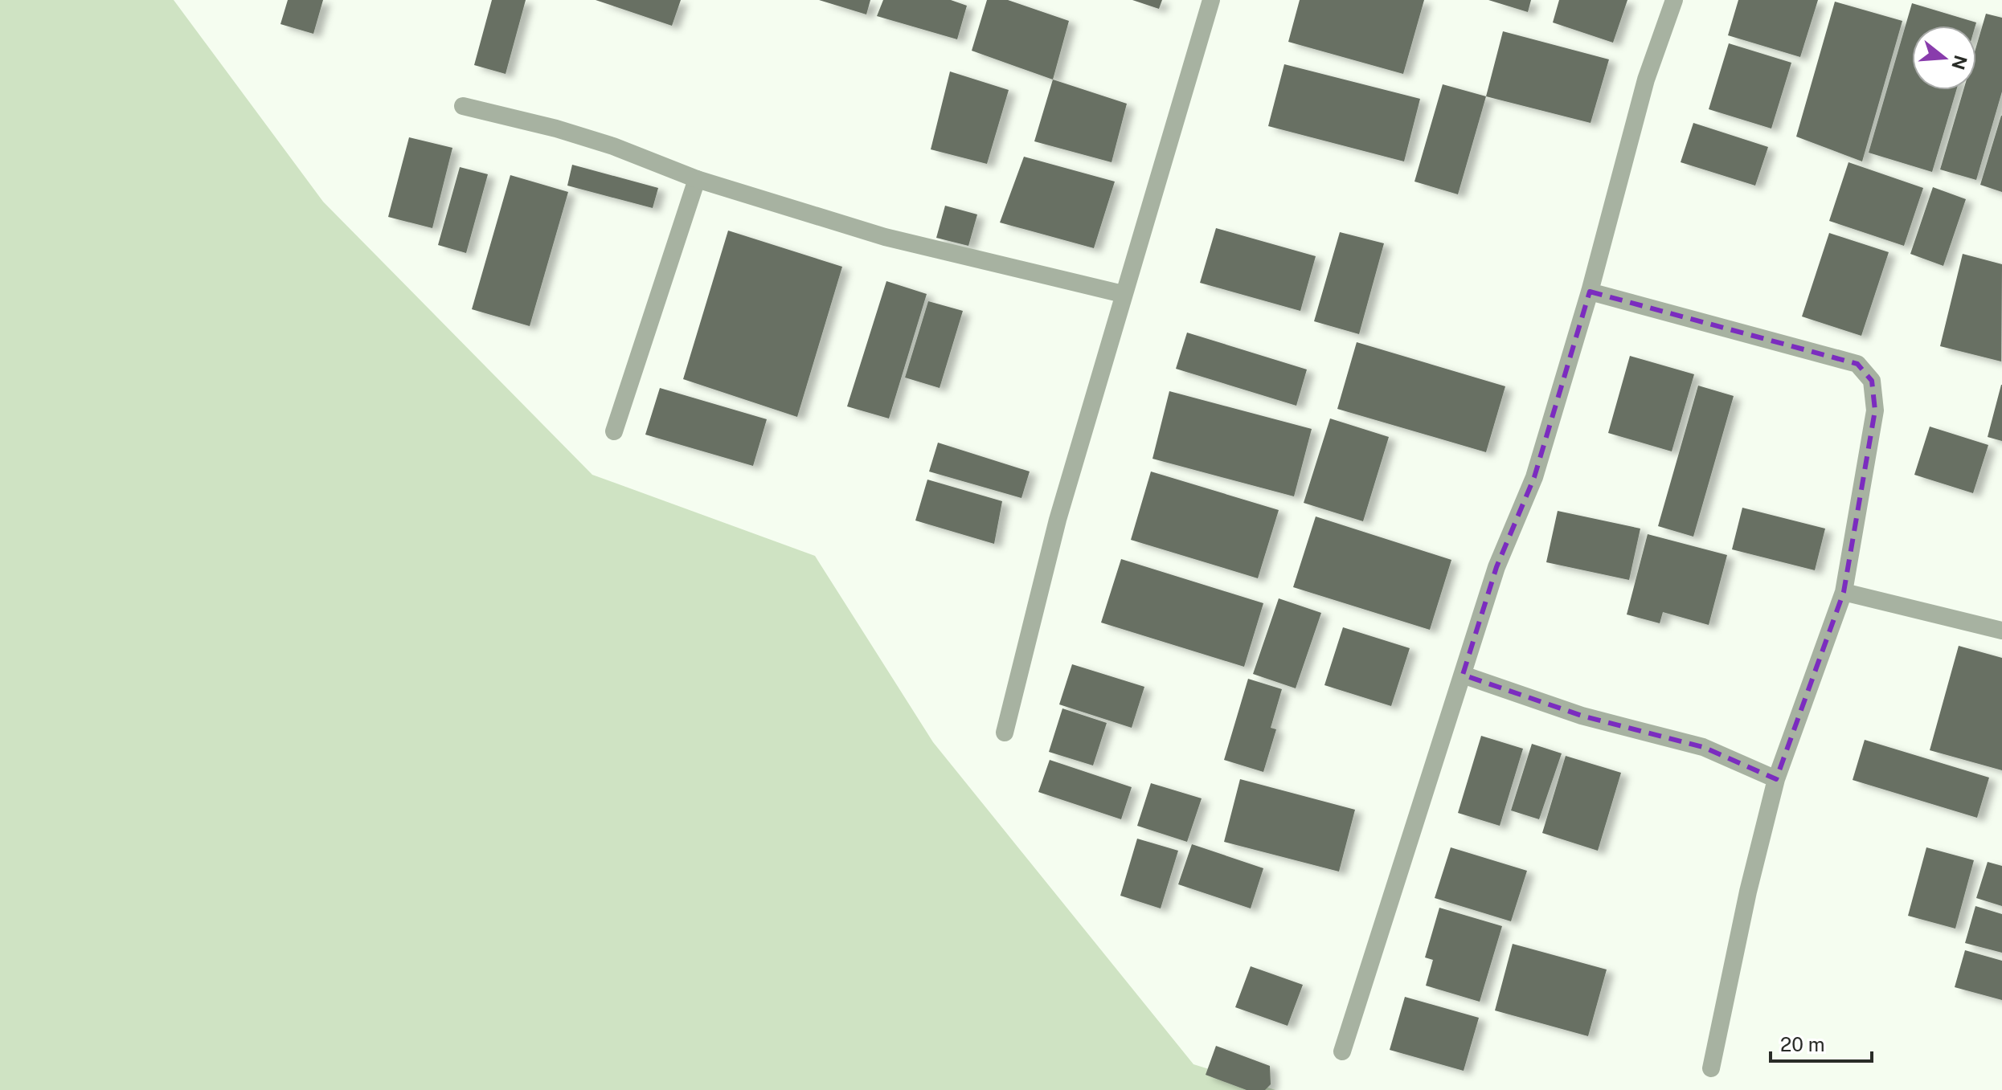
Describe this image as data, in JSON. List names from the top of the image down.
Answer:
{
  "scale_bar": "20 m",
  "north": "right"
}
